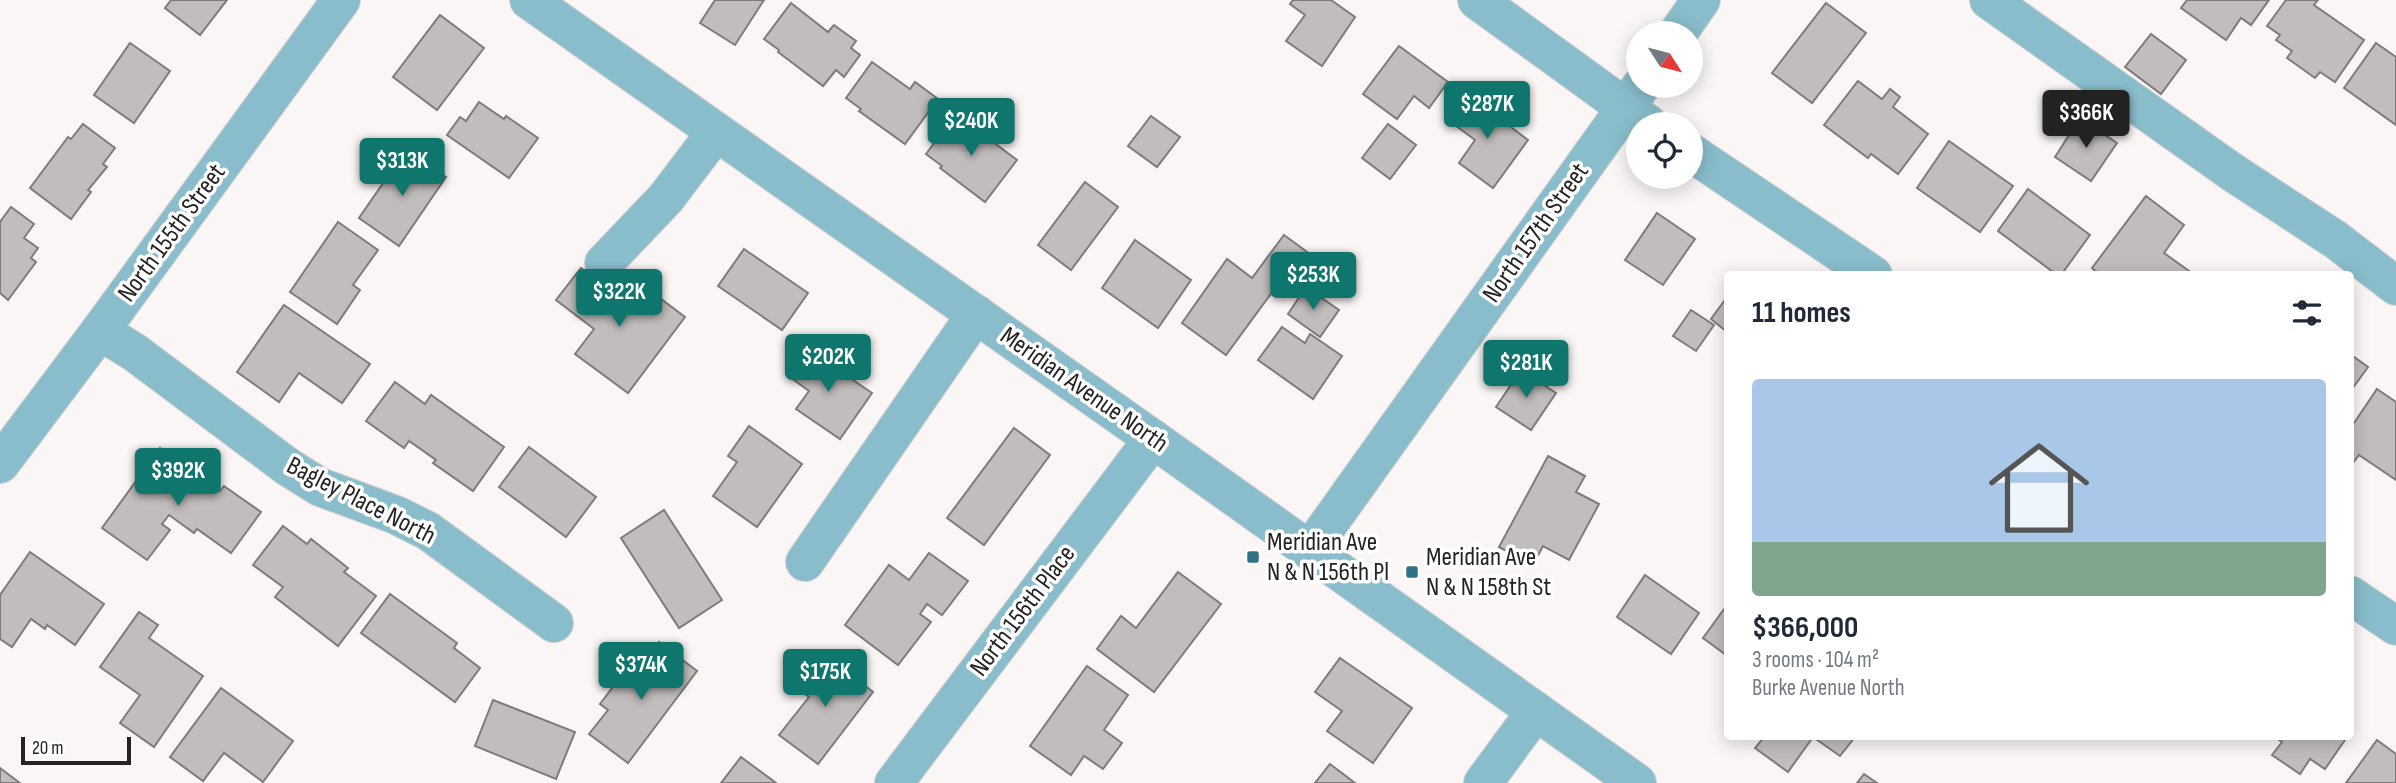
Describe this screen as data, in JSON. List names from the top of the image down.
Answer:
{
  "streets": {
    "street": [
      "North 155th Street",
      "North 157th Street",
      "Meridian Avenue North",
      "Bagley Place North",
      "North 156th Place"
    ]
  },
  "crossings": [
    ["North 155th Street", "Bagley Place North"],
    ["North 157th Street", "Meridian Avenue North"],
    ["Meridian Avenue North", "North 156th Place"]
  ],
  "places": {
    "transit": ["Meridian Ave N & N 156th Pl", "Meridian Ave N & N 158th St"]
  },
  "scale_bar": "20 m",
  "north": "bottom right",
  "page": {
    "price": [
      "$287K",
      "$366K",
      "$240K",
      "$313K",
      "$253K",
      "$322K",
      "$202K",
      "$281K",
      "$392K",
      "$374K",
      "$175K"
    ],
    "heading": "11 homes",
    "list": [
      {
        "name": "$366,000",
        "note": "3 rooms · 104 m² · Burke Avenue North"
      }
    ],
    "scale": "20 m"
  }
}
